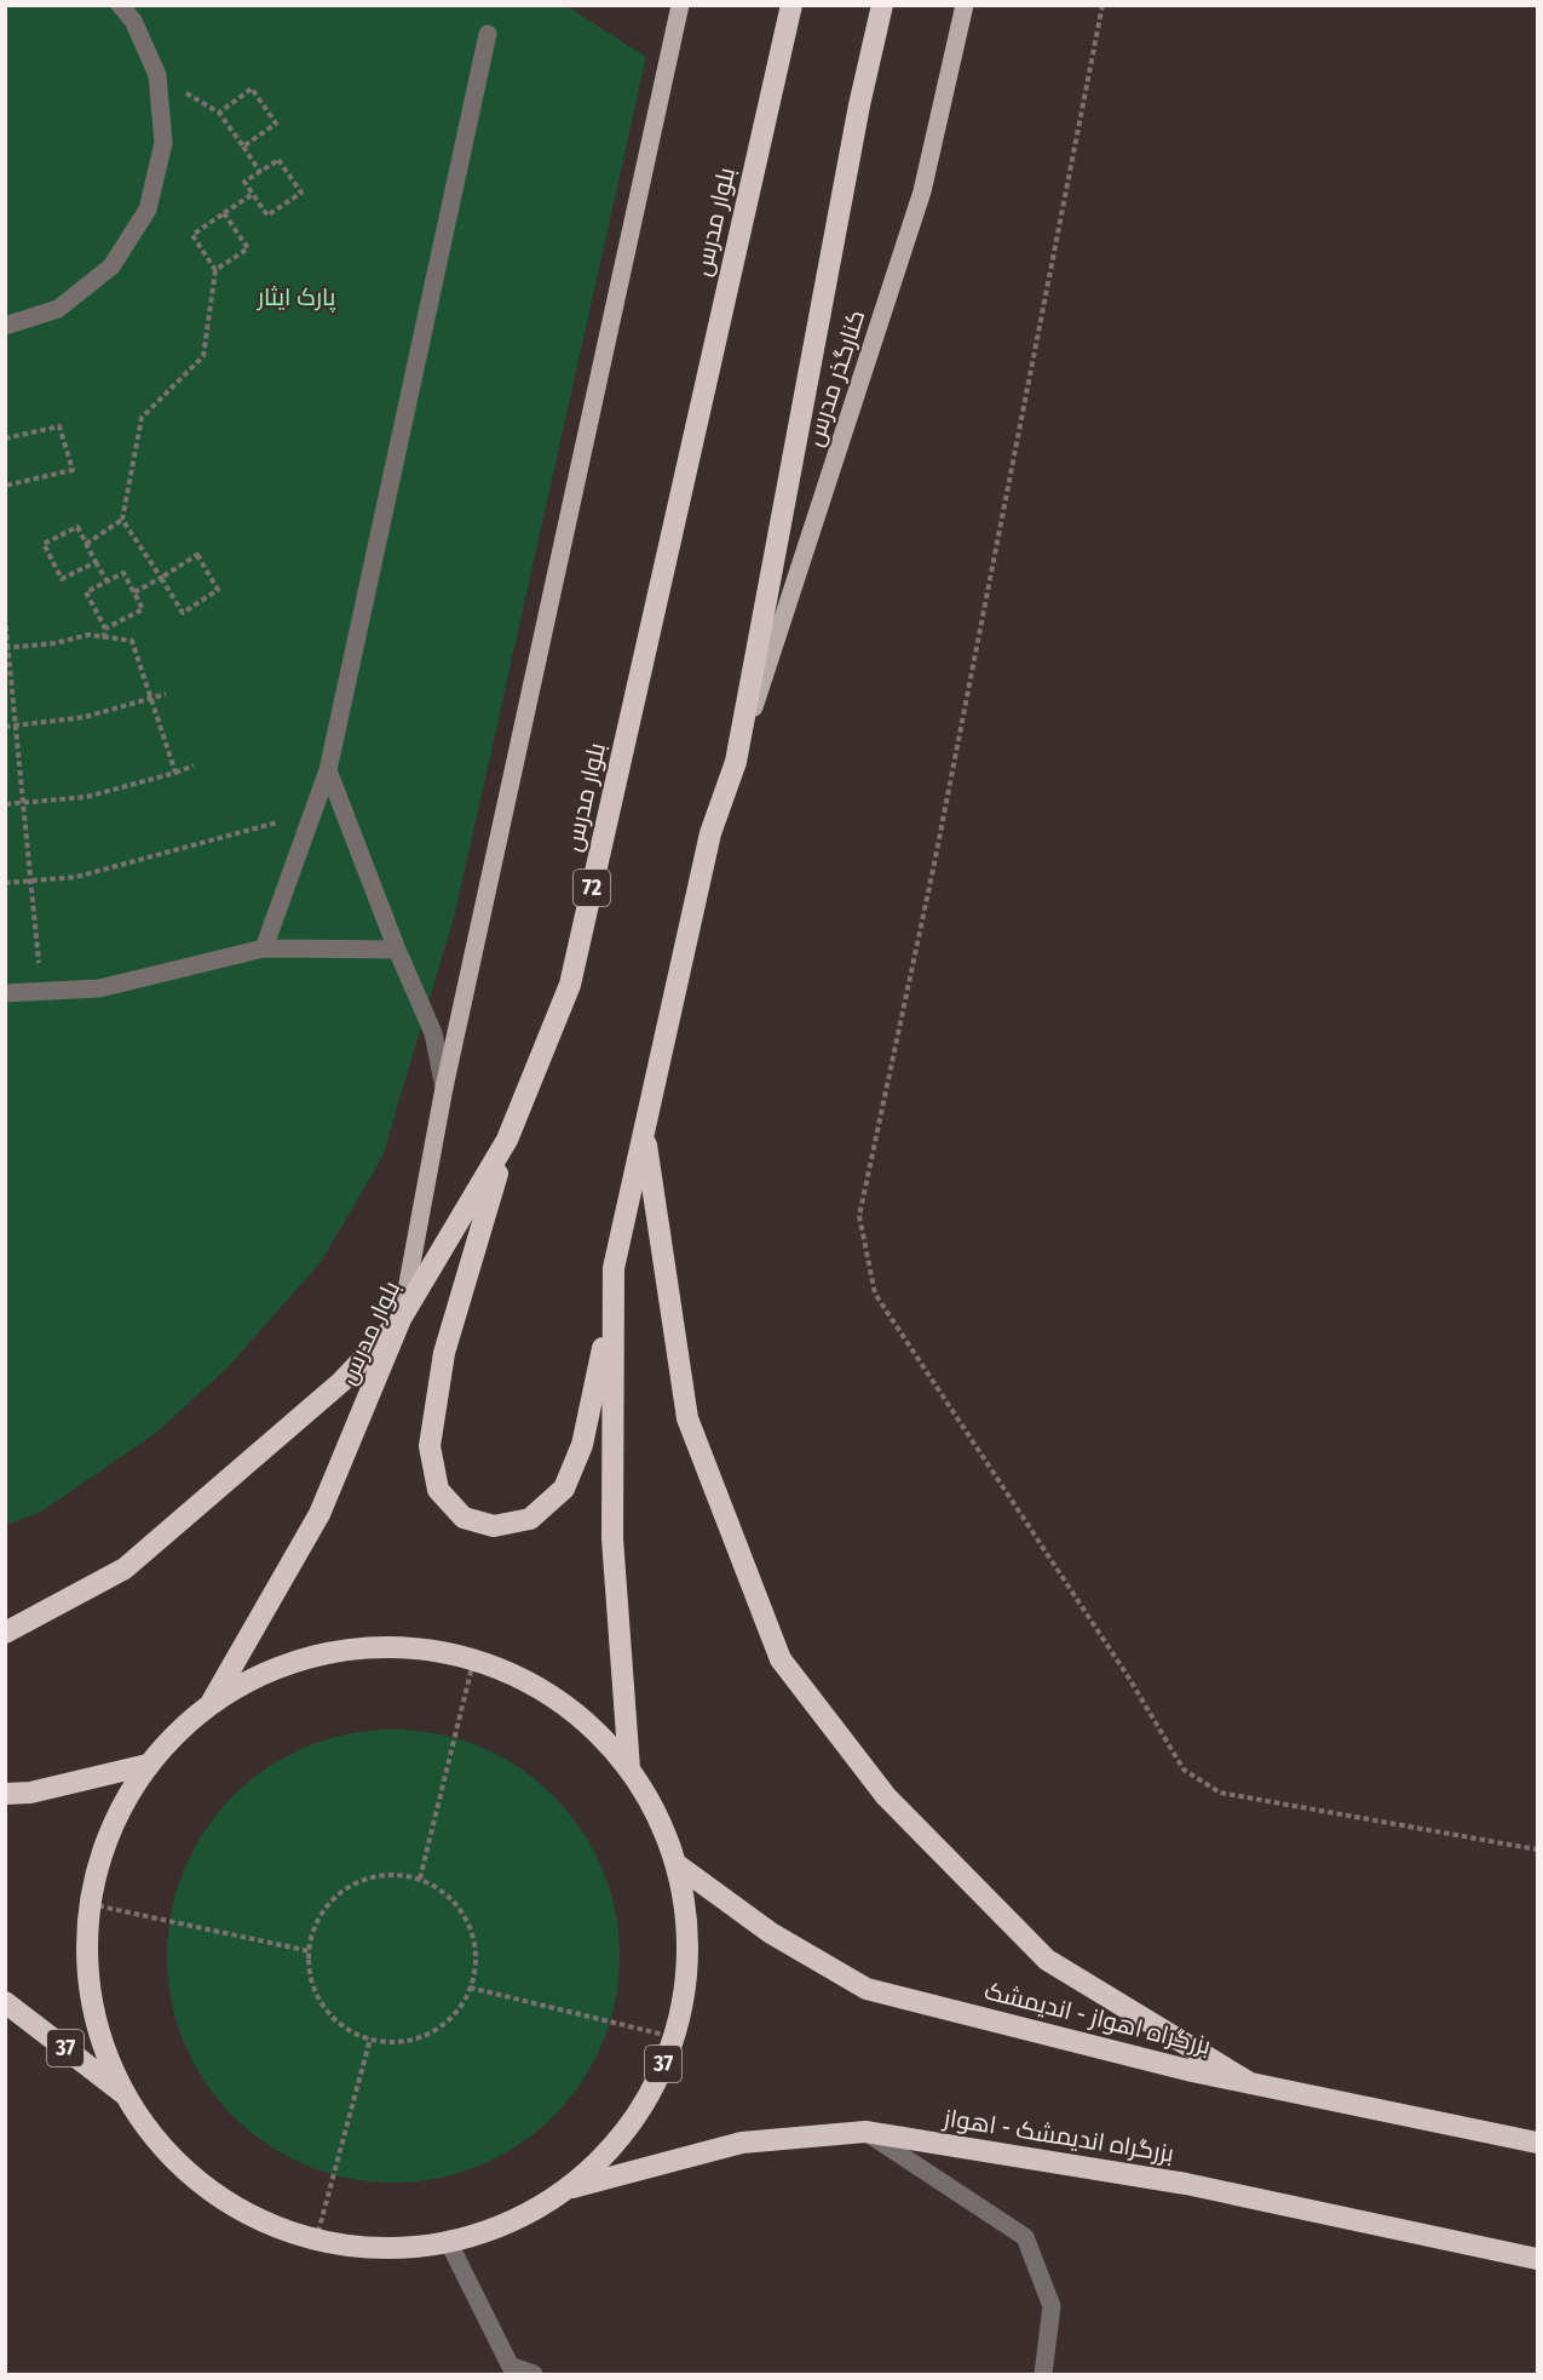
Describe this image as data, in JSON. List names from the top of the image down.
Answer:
{
  "streets": {
    "highway": [
      "بلوار مدرس",
      "72",
      "بزرگراه اهواز - اندیمشک",
      "37",
      "بزرگراه اندیمشک - اهواز"
    ],
    "main road": ["کنارگذر مدرس"]
  },
  "crossings": [
    ["بلوار مدرس", "37"],
    ["بزرگراه اهواز - اندیمشک", "37"],
    ["37", "بزرگراه اندیمشک - اهواز"]
  ],
  "parks": ["پارک ایثار"]
}
